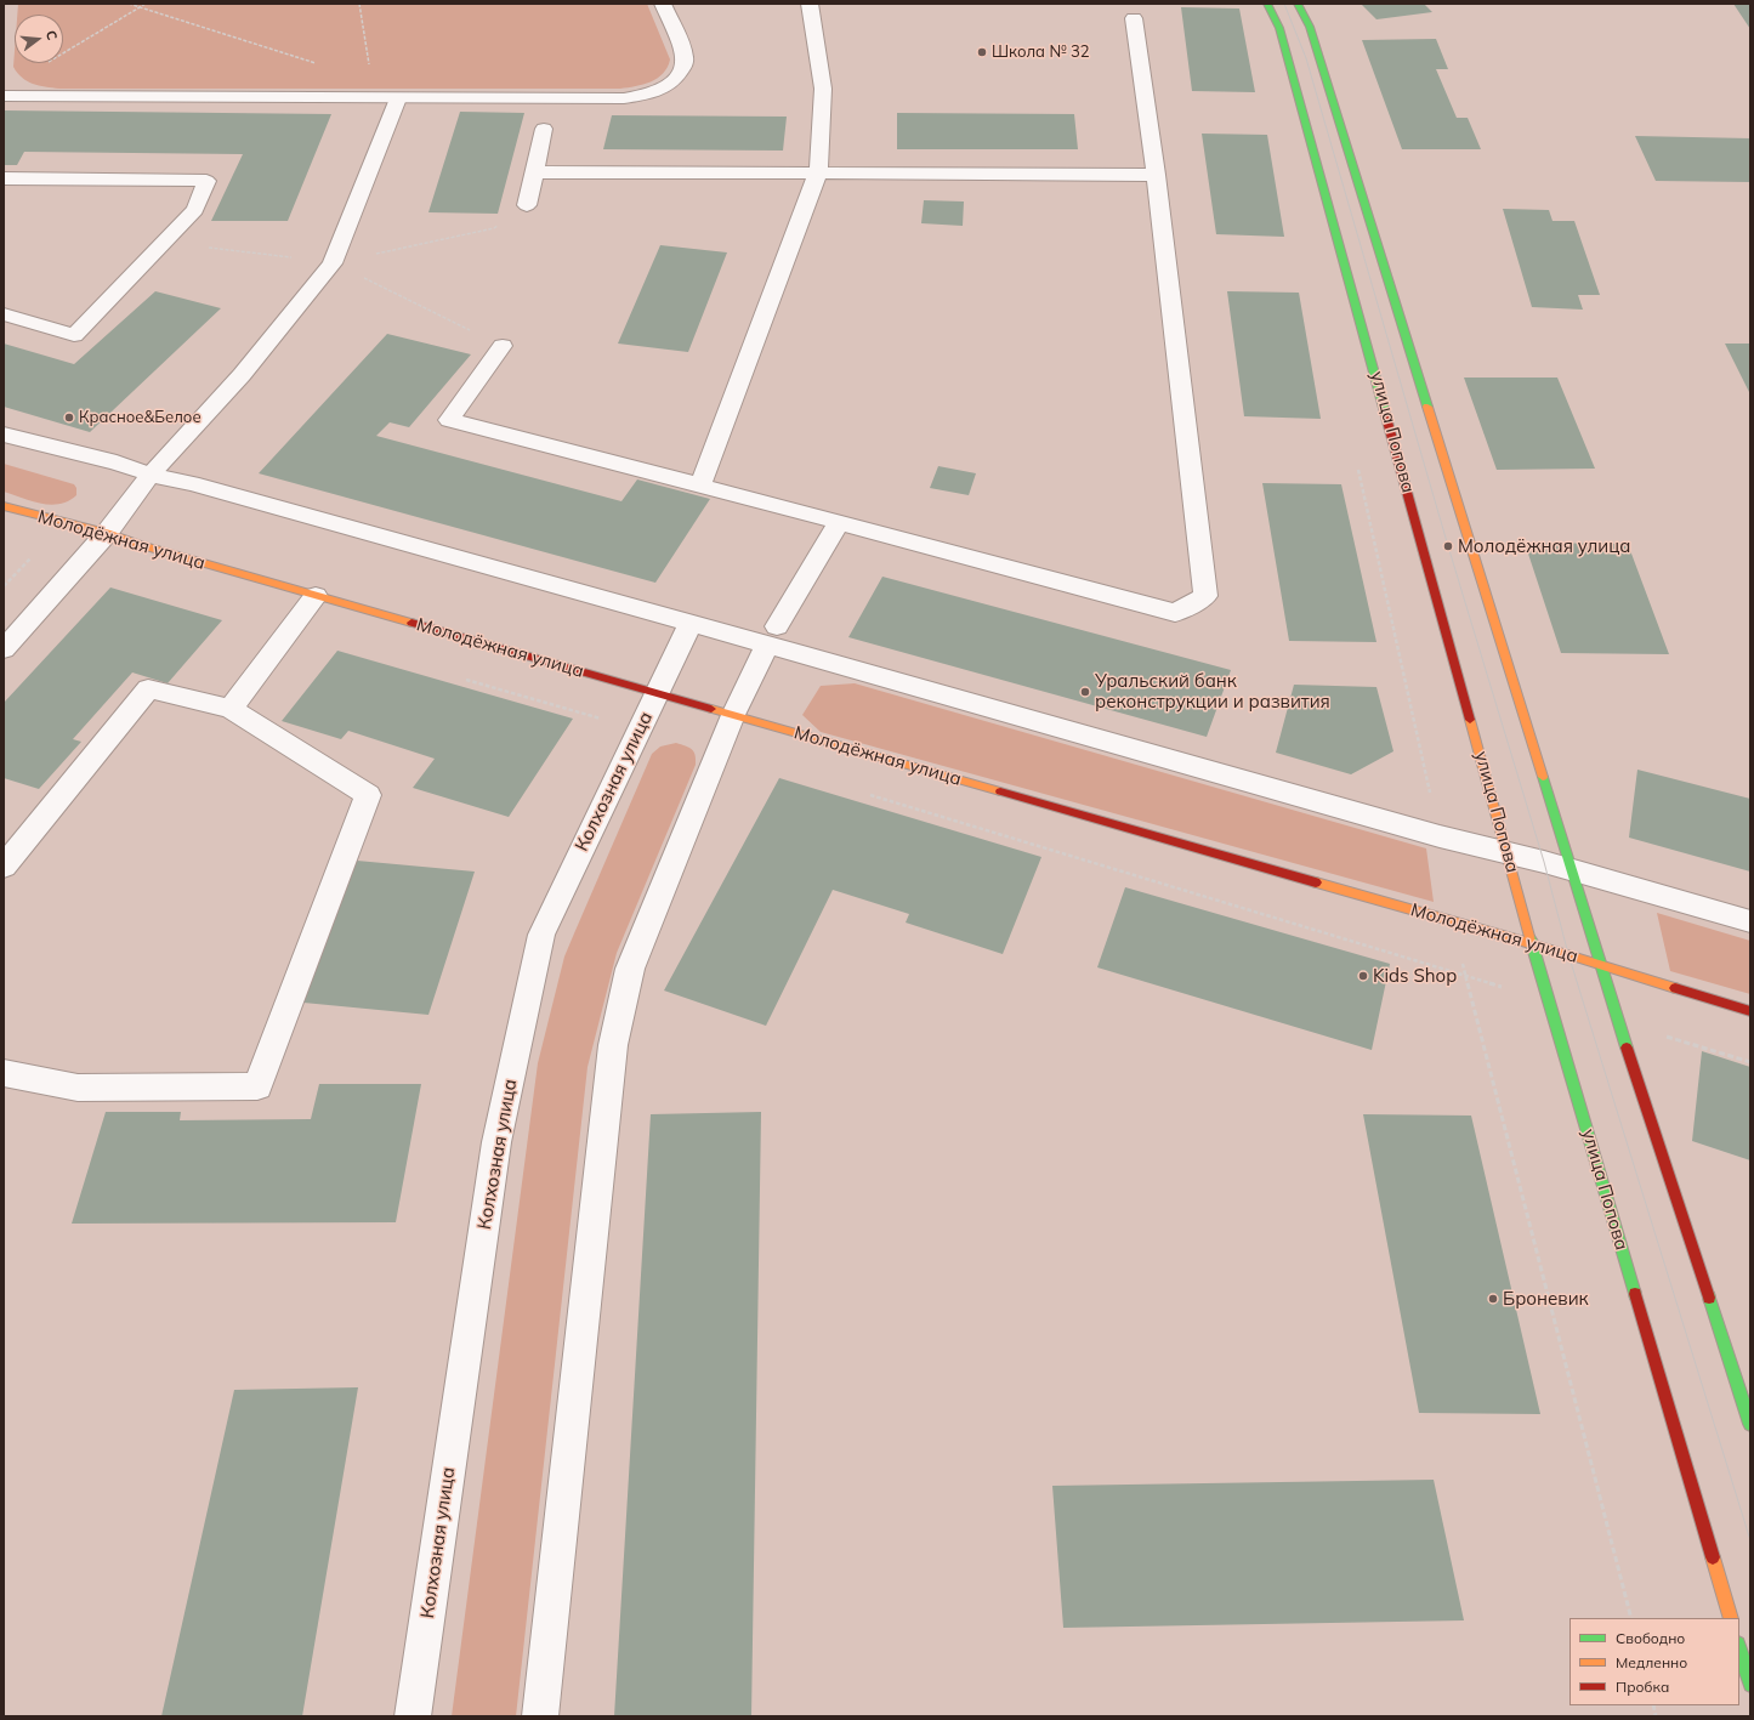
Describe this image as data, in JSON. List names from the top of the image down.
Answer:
{
  "streets": {
    "street": ["улица Попова", "Молодёжная улица", "Колхозная улица"]
  },
  "crossings": [
    ["улица Попова", "Молодёжная улица"],
    ["Молодёжная улица", "Колхозная улица"]
  ],
  "places": [
    "Школа № 32",
    "Красное&Белое",
    "Молодёжная улица",
    "Уральский банк реконструкции и развития",
    "Kids Shop",
    "Броневик"
  ],
  "legend": ["Свободно", "Медленно", "Пробка"],
  "north": "right"
}
